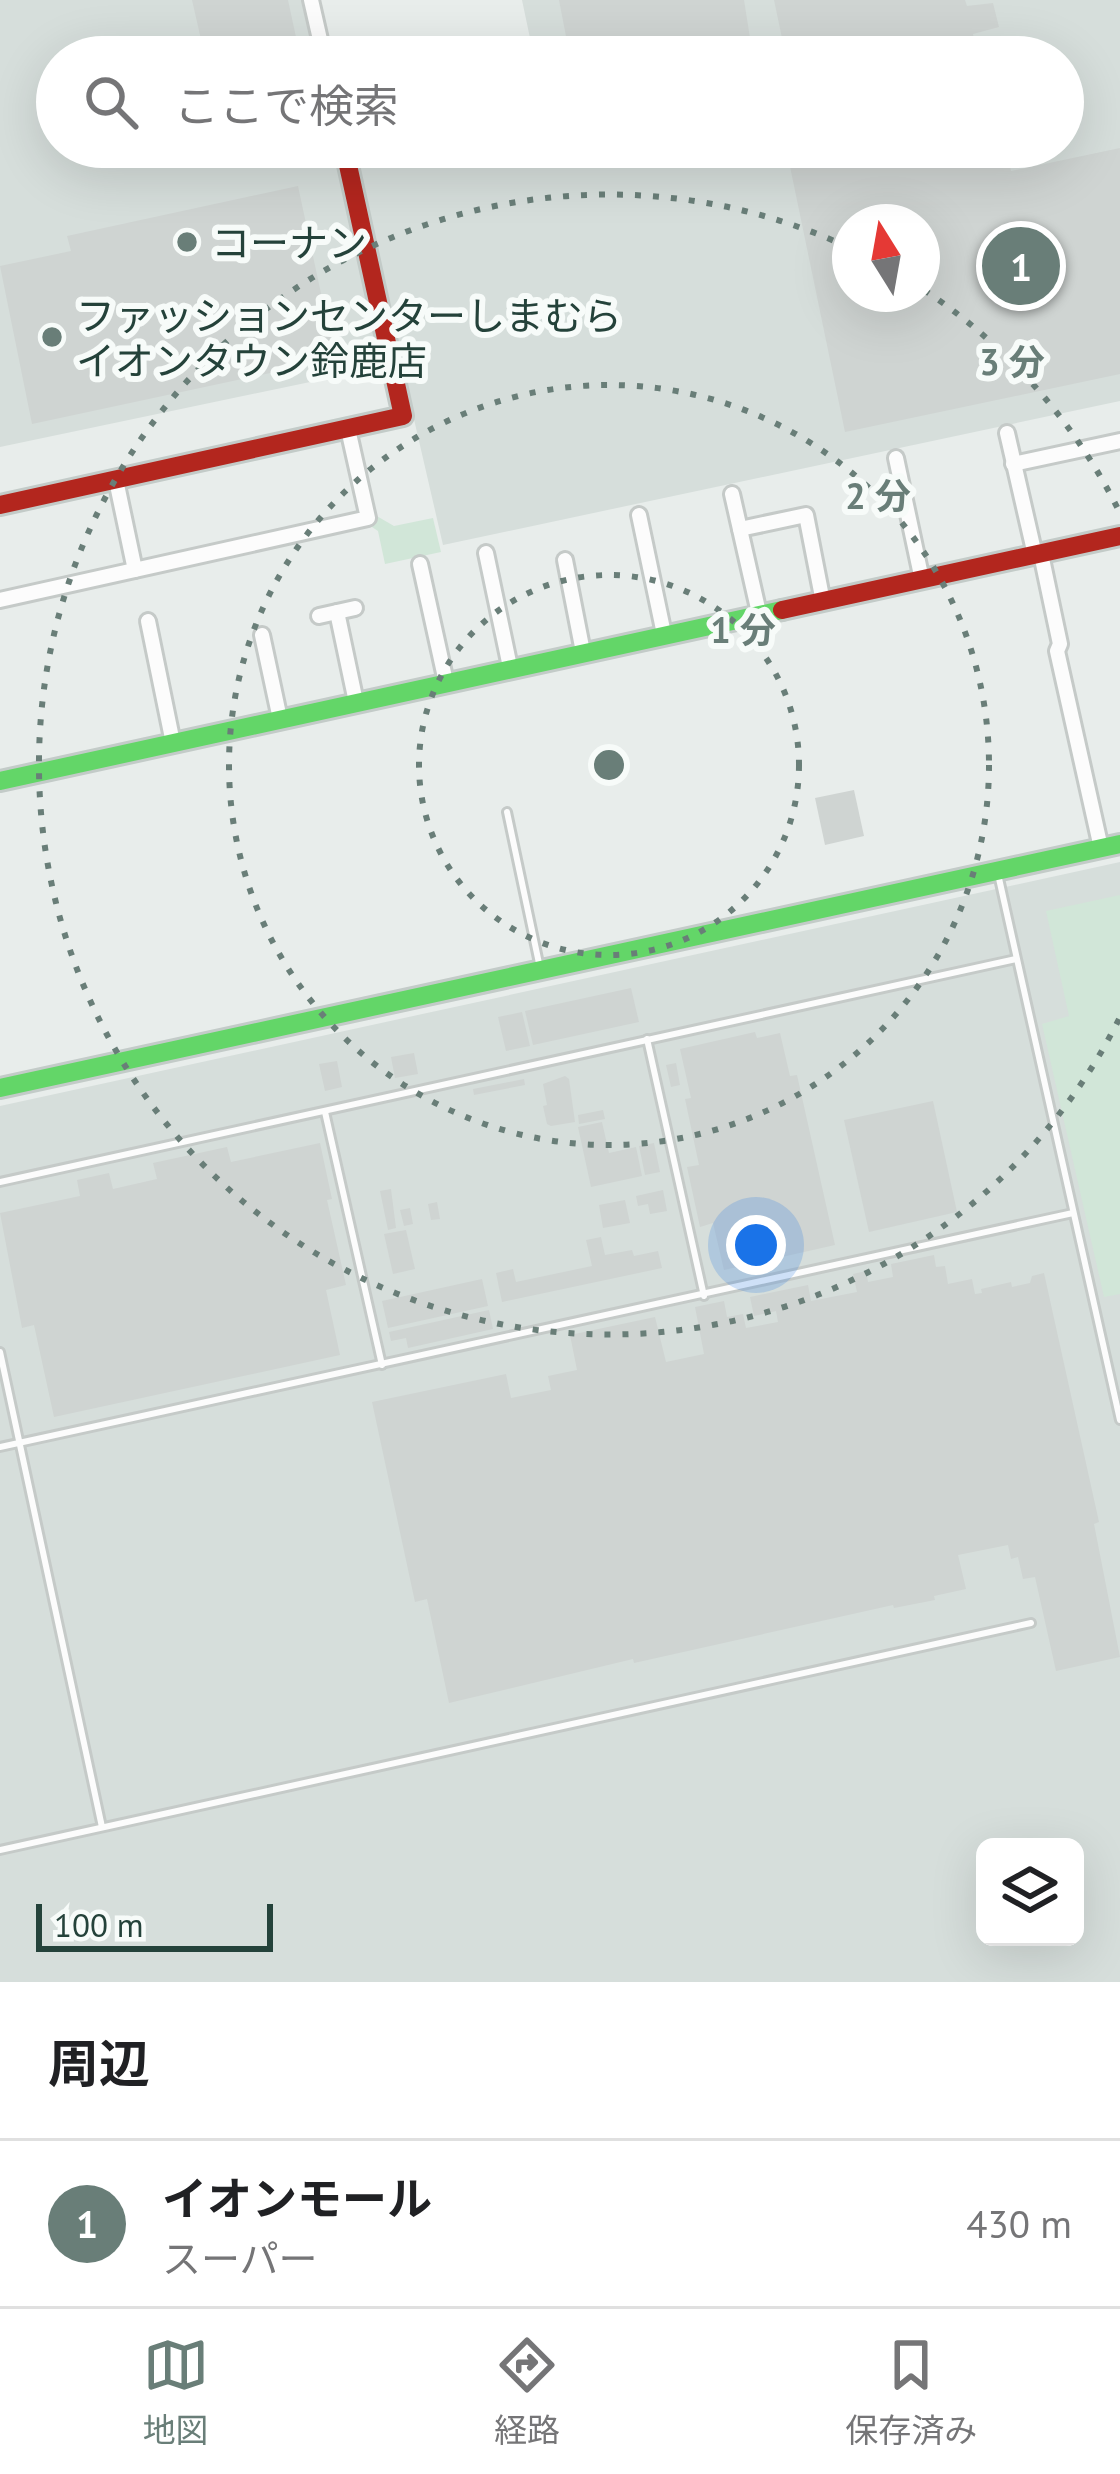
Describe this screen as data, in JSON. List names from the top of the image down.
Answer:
{
  "places": ["コーナン", "ファッションセンターしまむら イオンタウン鈴鹿店"],
  "scale_bar": "100 m",
  "north": "top",
  "page": {
    "search": "ここで検索",
    "pins": "1",
    "scale": "100 m",
    "heading": "周辺",
    "list": [
      {
        "mark": "1",
        "name": "イオンモール",
        "note": "スーパー",
        "value": "430 m"
      }
    ],
    "nav": ["地図", "経路", "保存済み"]
  },
  "rings": ["3 分", "2 分", "1 分"]
}
